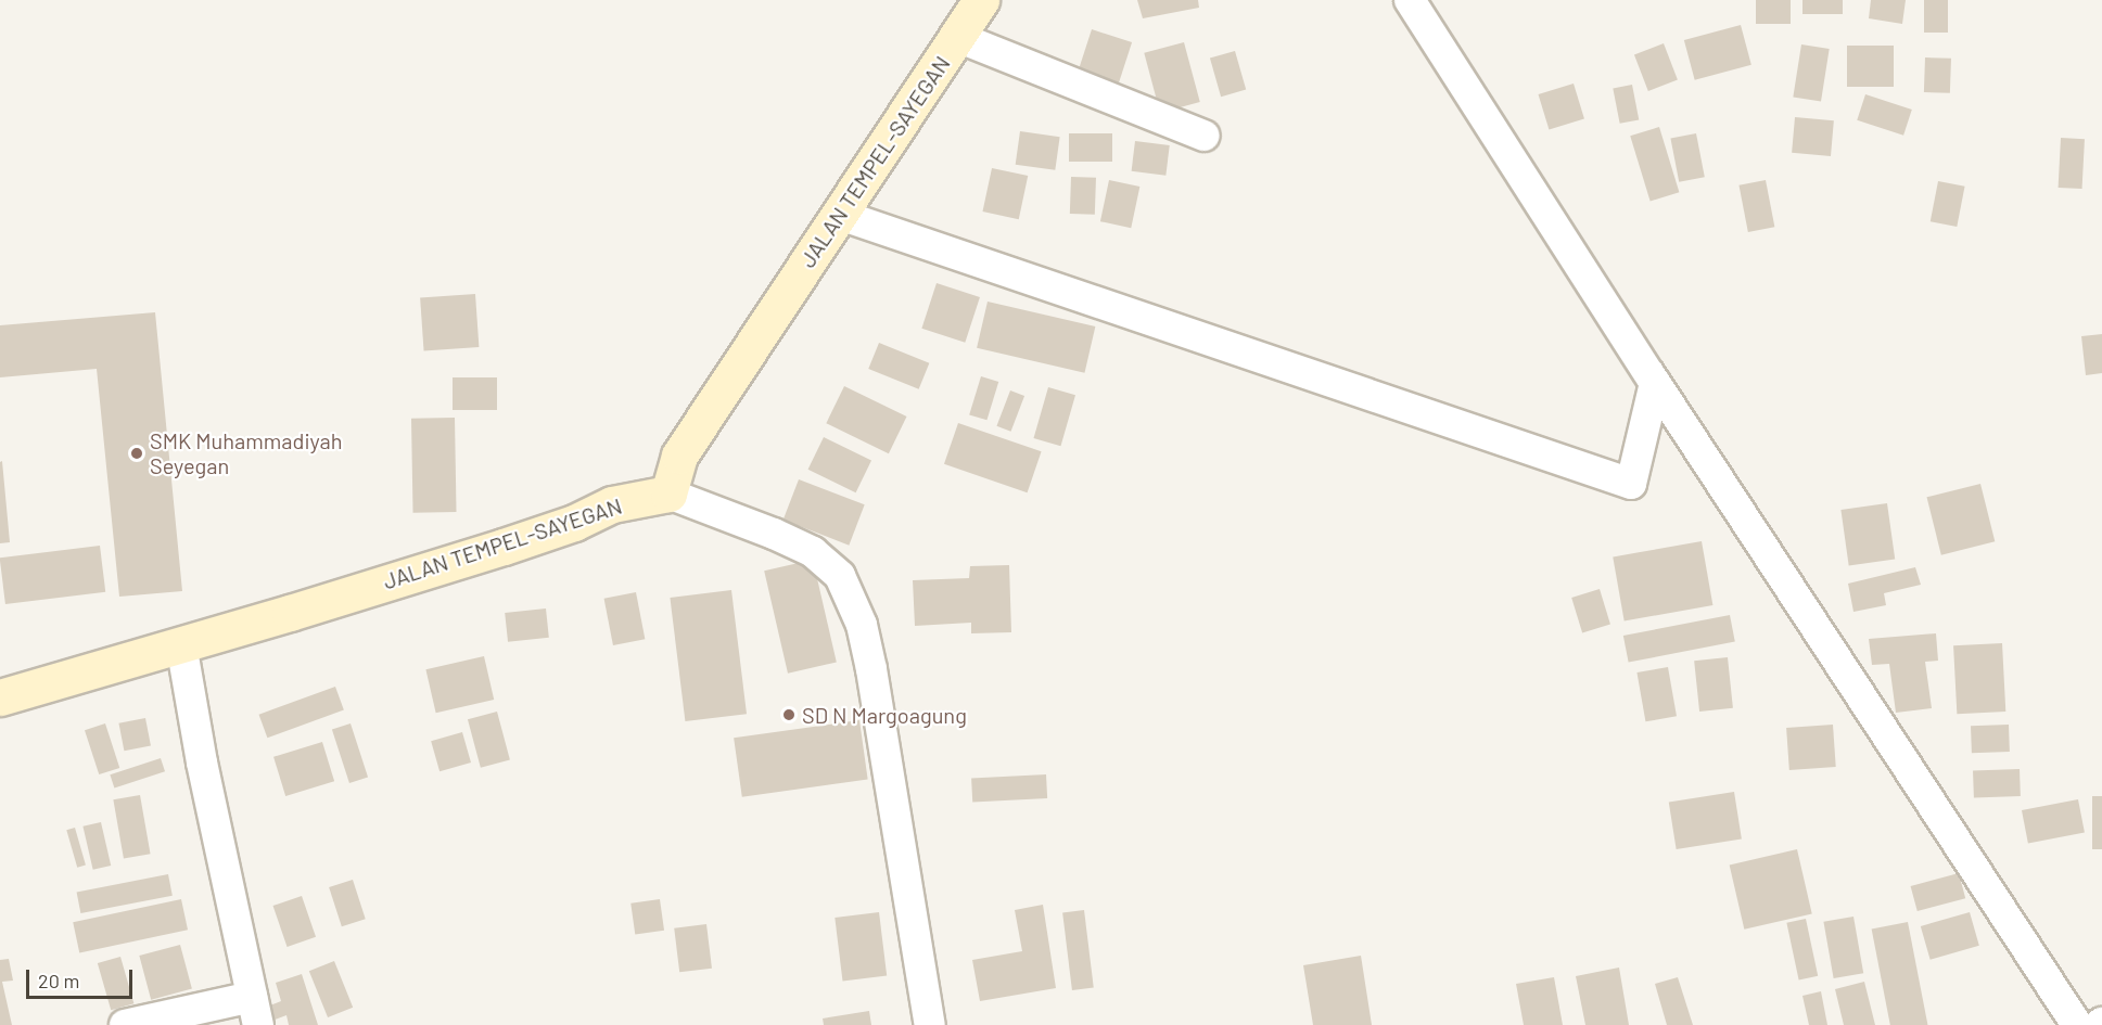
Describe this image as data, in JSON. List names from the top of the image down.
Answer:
{
  "streets": {
    "main road": ["JALAN TEMPEL-SAYEGAN"]
  },
  "places": ["SMK Muhammadiyah Seyegan", "SD N Margoagung"],
  "scale_bar": "20 m"
}
